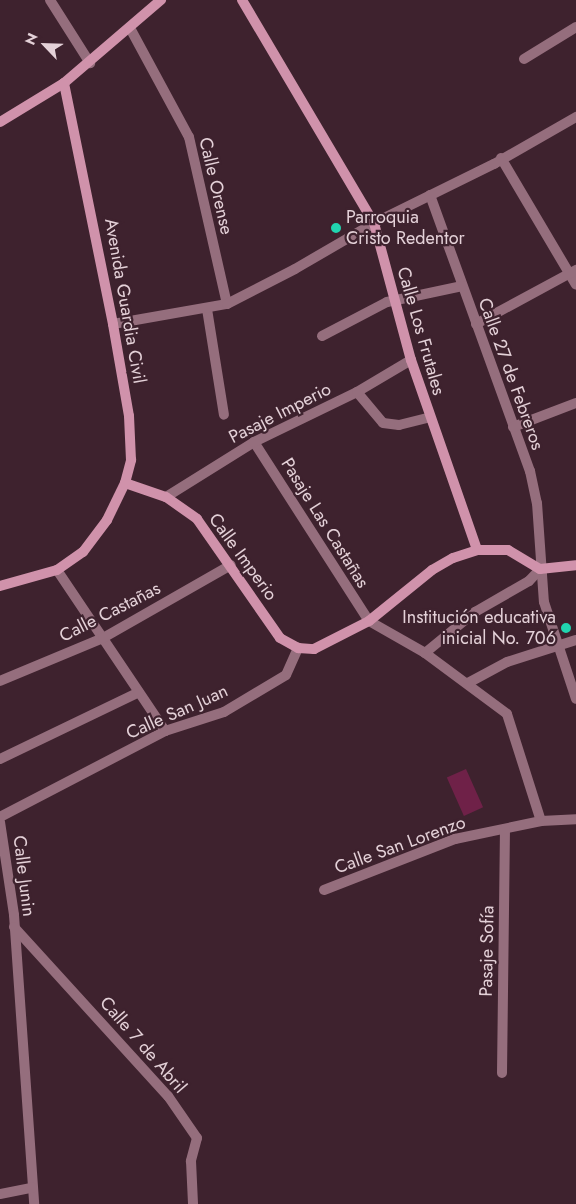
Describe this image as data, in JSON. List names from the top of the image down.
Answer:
{
  "streets": {
    "street": [
      "Calle Orense",
      "Avenida Guardia Civil",
      "Calle Los Frutales",
      "Calle 27 de Febreros",
      "Pasaje Imperio",
      "Pasaje Las Castañas",
      "Calle Imperio",
      "Calle Castañas",
      "Calle San Juan",
      "Calle San Lorenzo",
      "Calle Junin",
      "Pasaje Sofía",
      "Calle 7 de Abril"
    ]
  },
  "crossings": [
    ["Avenida Guardia Civil", "Calle Imperio"],
    ["Calle Los Frutales", "Pasaje Imperio"],
    ["Pasaje Imperio", "Pasaje Las Castañas"],
    ["Pasaje Imperio", "Calle Imperio"],
    ["Calle Imperio", "Calle Castañas"],
    ["Calle Imperio", "Calle San Juan"],
    ["Calle San Lorenzo", "Pasaje Sofía"],
    ["Calle Junin", "Calle 7 de Abril"]
  ],
  "places": ["Parroquia Cristo Redentor", "Institución educativa inicial No. 706"],
  "north": "top left"
}
